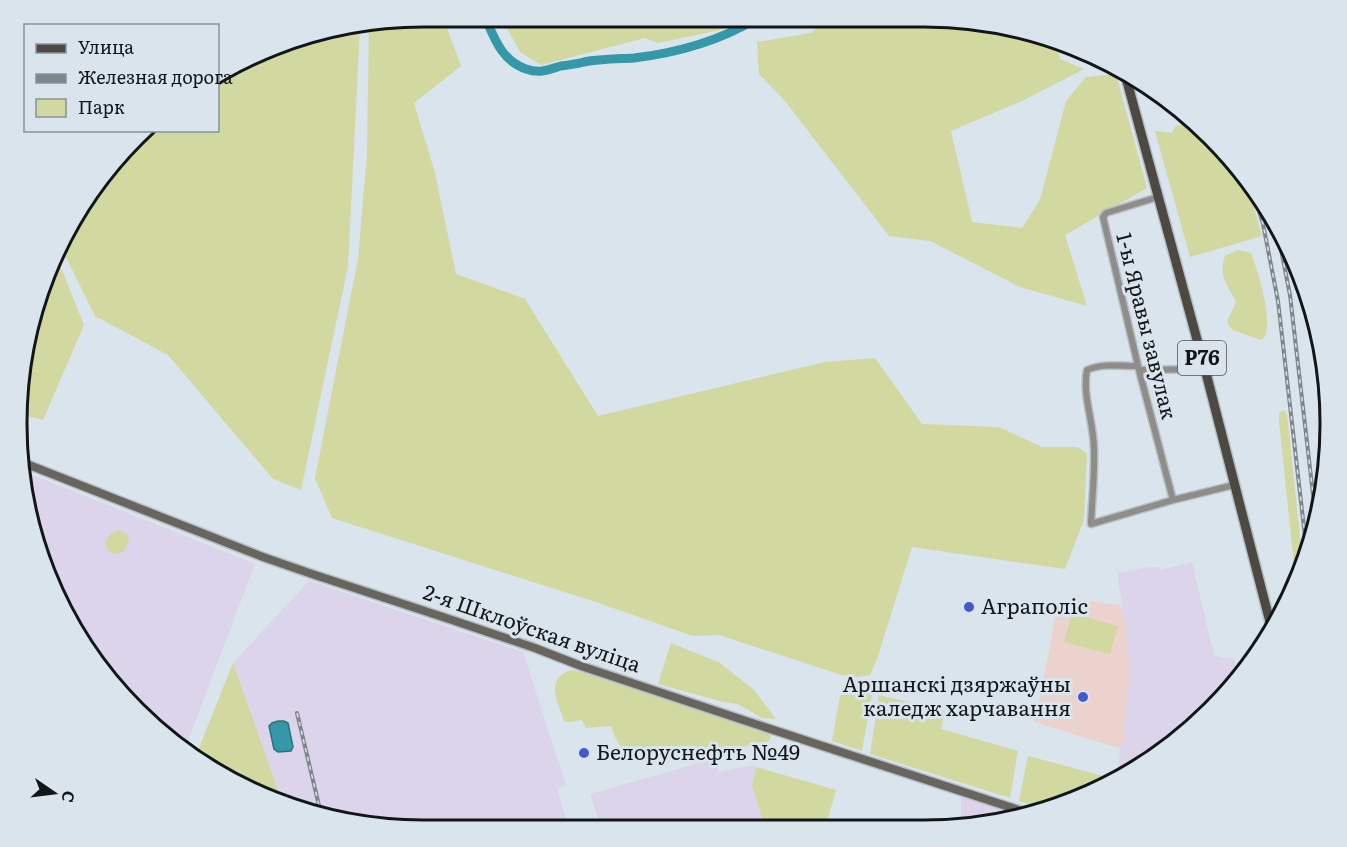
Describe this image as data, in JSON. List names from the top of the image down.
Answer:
{
  "streets": {
    "main road": ["Р76"],
    "street": ["1-ы Яравы завулак", "2-я Шклоўская вуліца"]
  },
  "crossings": [
    ["1-ы Яравы завулак", "Р76"]
  ],
  "places": ["Аграполіс", "Аршанскі дзяржаўны каледж харчавання", "Белоруснефть №49"],
  "legend": ["Улица", "Железная дорога", "Парк"],
  "north": "right"
}
